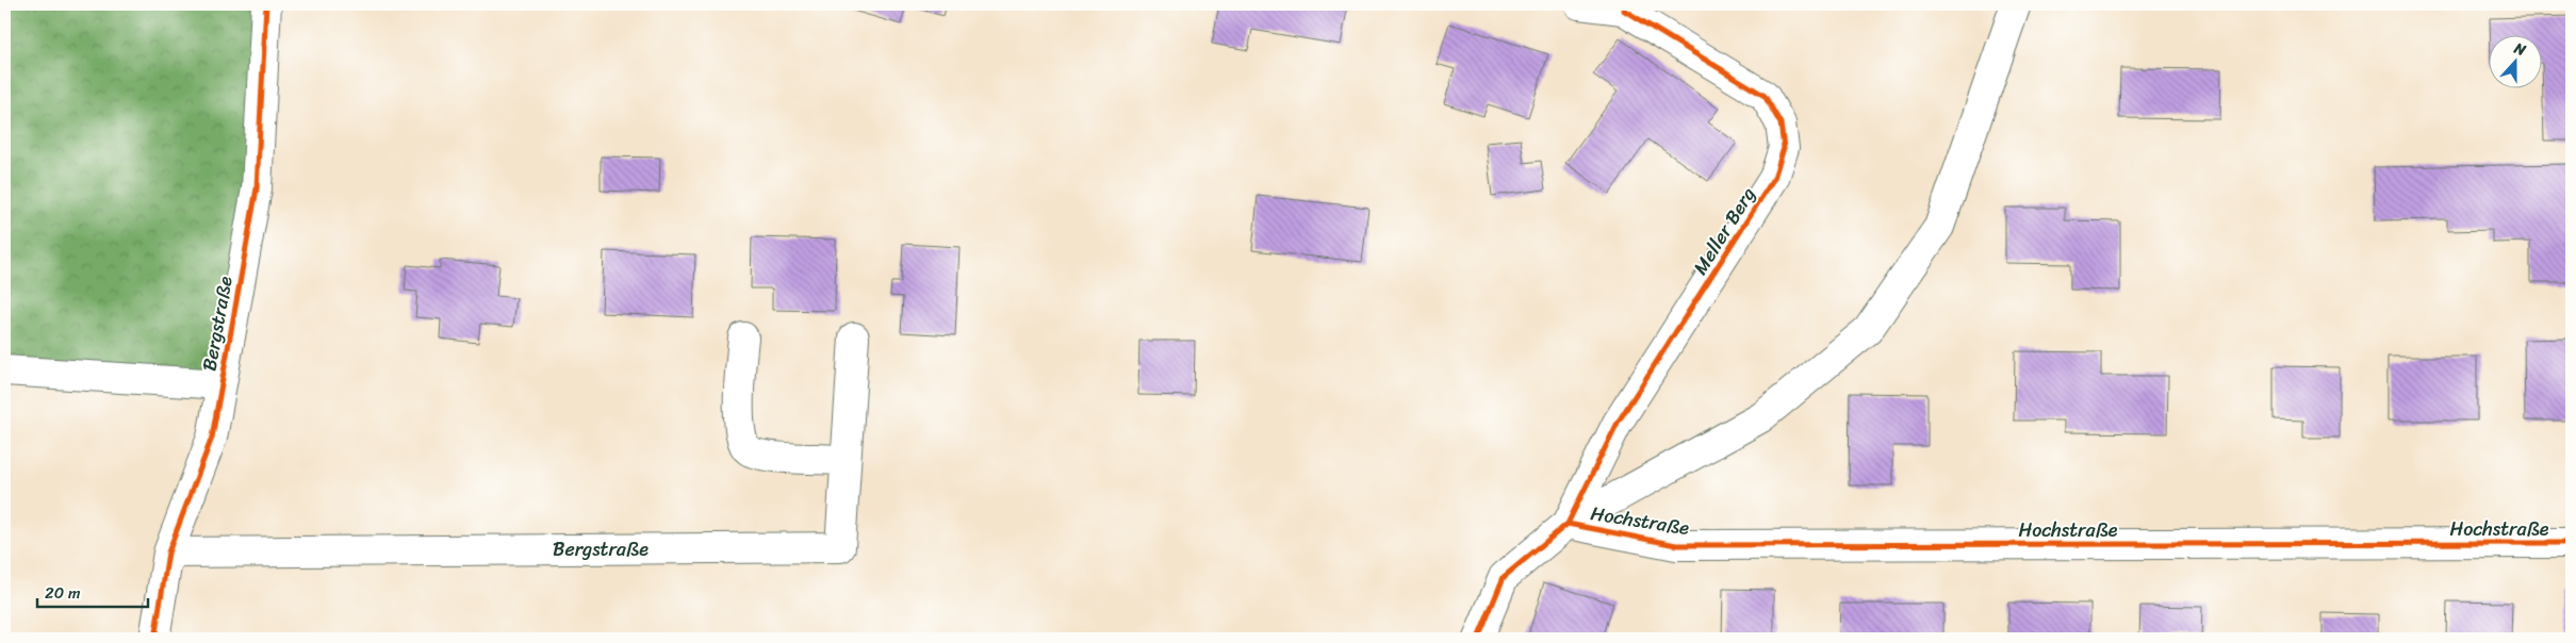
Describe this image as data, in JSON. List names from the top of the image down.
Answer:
{
  "streets": {
    "street": ["Meller Berg", "Bergstraße", "Hochstraße"]
  },
  "crossings": [
    ["Meller Berg", "Hochstraße"]
  ],
  "scale_bar": "20 m",
  "north": "top"
}
